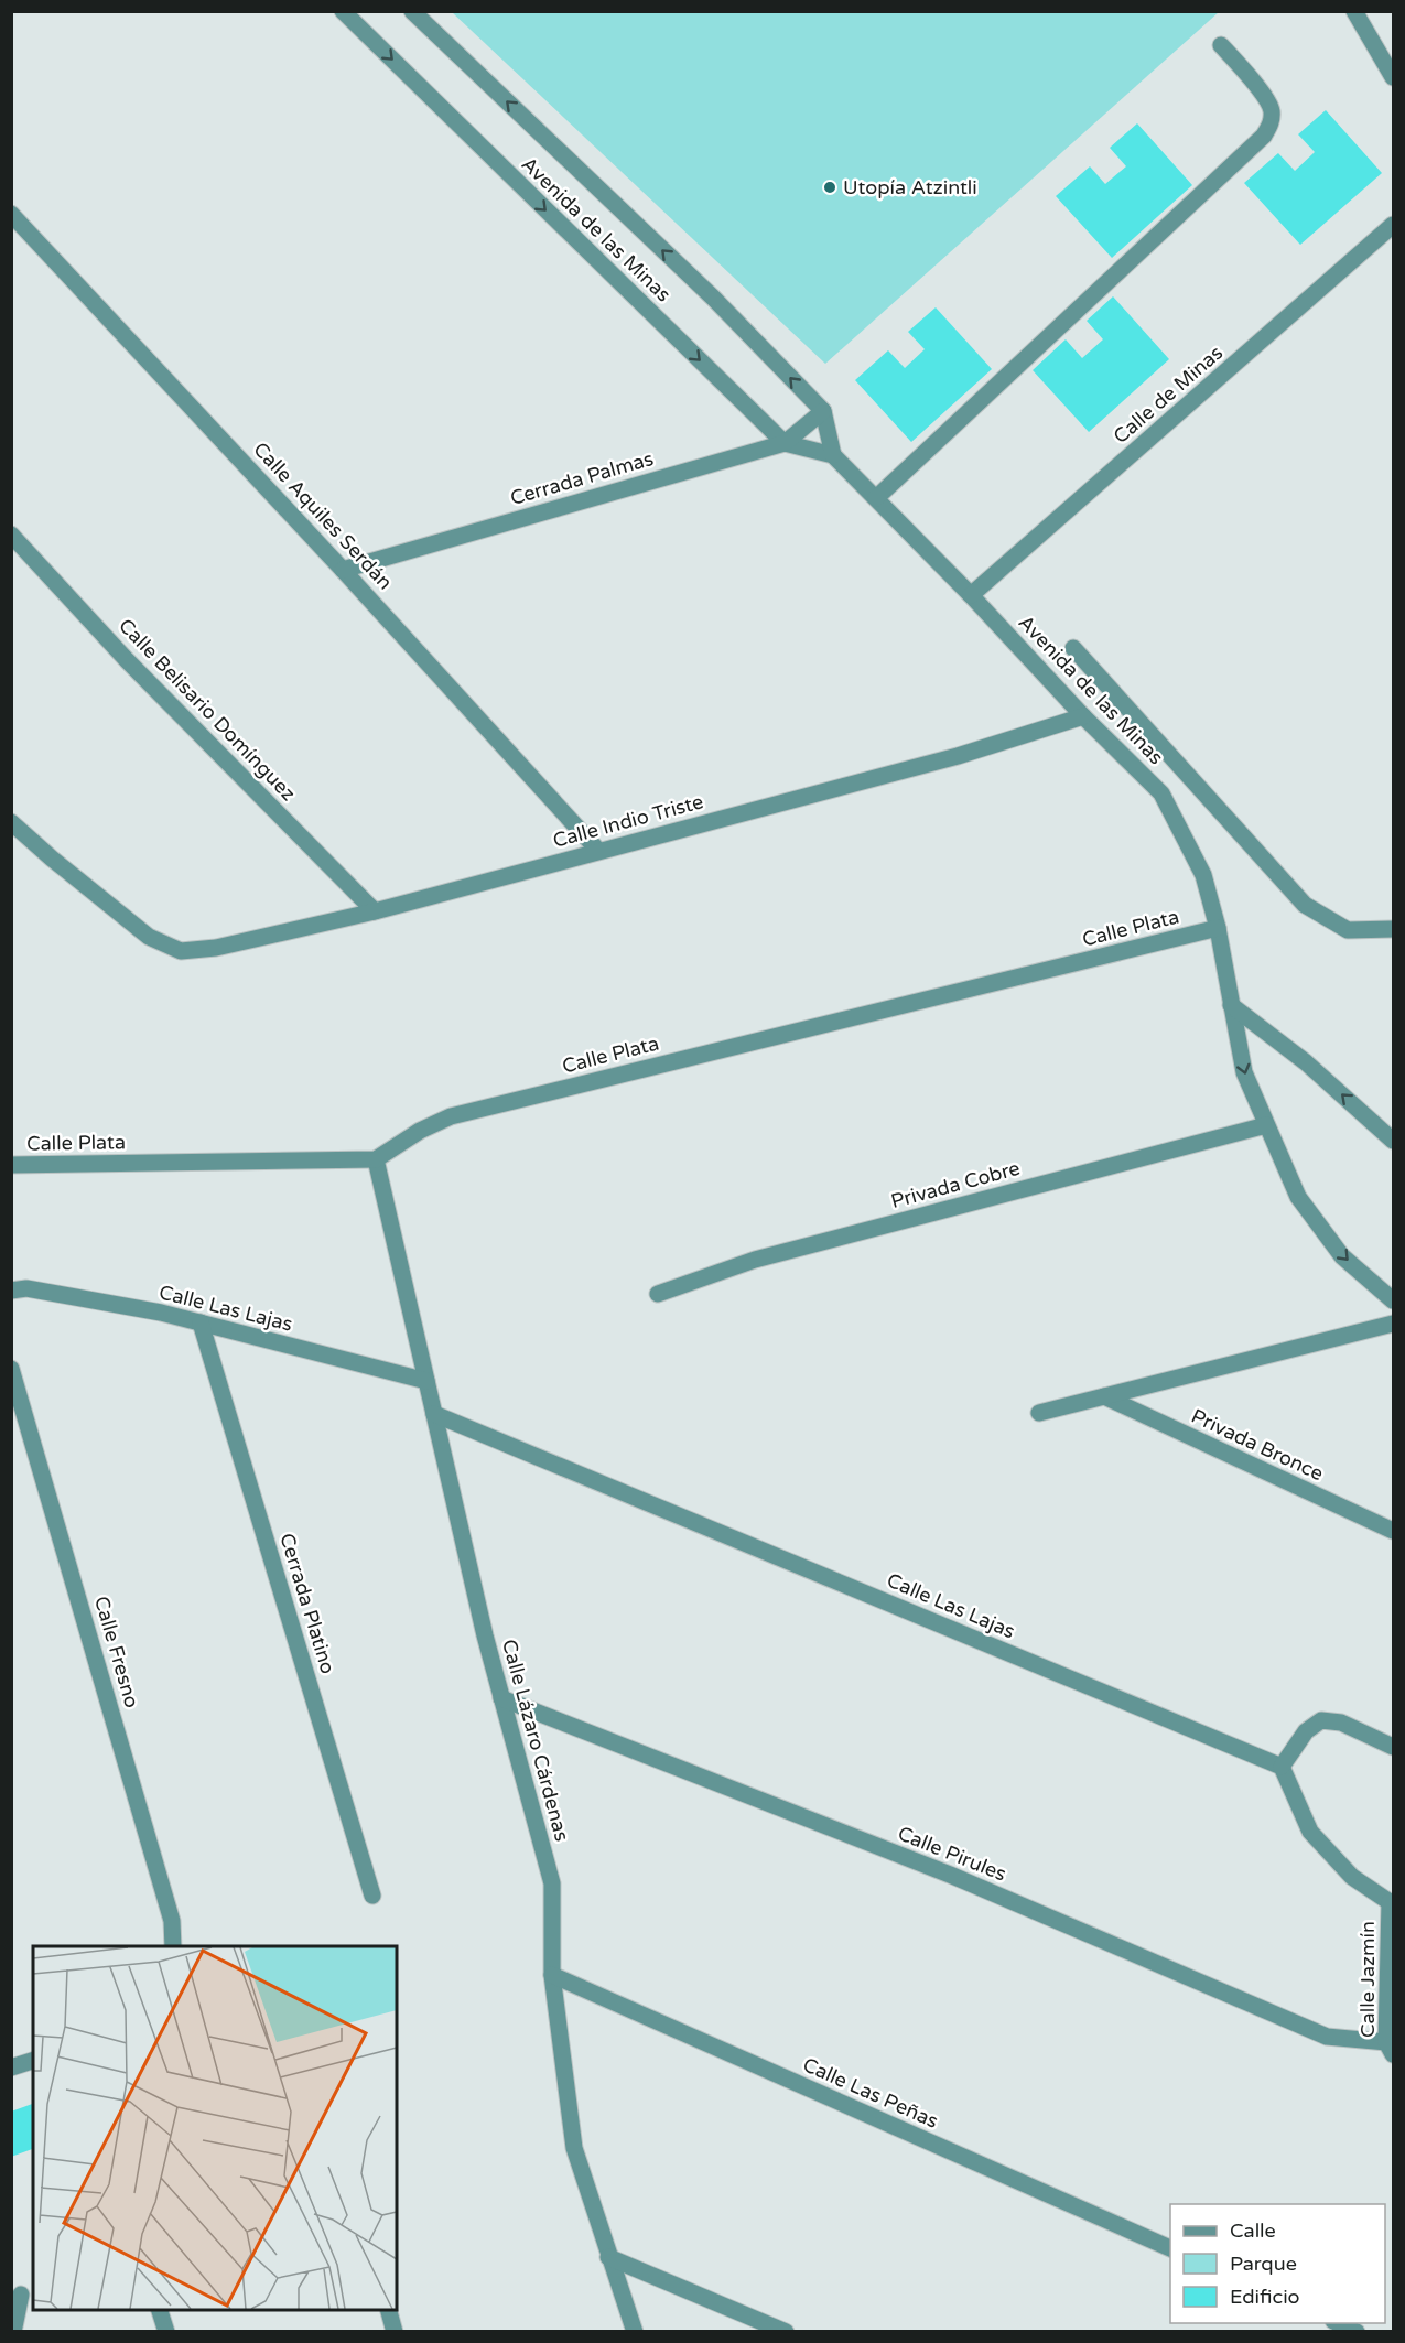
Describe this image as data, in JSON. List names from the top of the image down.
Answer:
{
  "streets": {
    "street": [
      "Avenida de las Minas",
      "Calle de Minas",
      "Cerrada Palmas",
      "Calle Aquiles Serdán",
      "Calle Belisario Domínguez",
      "Calle Indio Triste",
      "Calle Plata",
      "Privada Cobre",
      "Calle Las Lajas",
      "Privada Bronce",
      "Cerrada Platino",
      "Calle Fresno",
      "Calle Lázaro Cárdenas",
      "Calle Pirules",
      "Calle Jazmín",
      "Calle Las Peñas"
    ]
  },
  "crossings": [
    ["Avenida de las Minas", "Calle de Minas"],
    ["Avenida de las Minas", "Cerrada Palmas"],
    ["Avenida de las Minas", "Calle Indio Triste"],
    ["Avenida de las Minas", "Calle Plata"],
    ["Avenida de las Minas", "Privada Cobre"],
    ["Cerrada Palmas", "Calle Aquiles Serdán"],
    ["Calle Aquiles Serdán", "Calle Indio Triste"],
    ["Calle Belisario Domínguez", "Calle Indio Triste"],
    ["Calle Plata", "Calle Lázaro Cárdenas"],
    ["Calle Las Lajas", "Cerrada Platino"],
    ["Calle Las Lajas", "Calle Lázaro Cárdenas"],
    ["Calle Lázaro Cárdenas", "Calle Pirules"],
    ["Calle Lázaro Cárdenas", "Calle Las Peñas"],
    ["Calle Pirules", "Calle Jazmín"]
  ],
  "places": ["Utopía Atzintli"],
  "legend": ["Calle", "Parque", "Edificio"]
}
